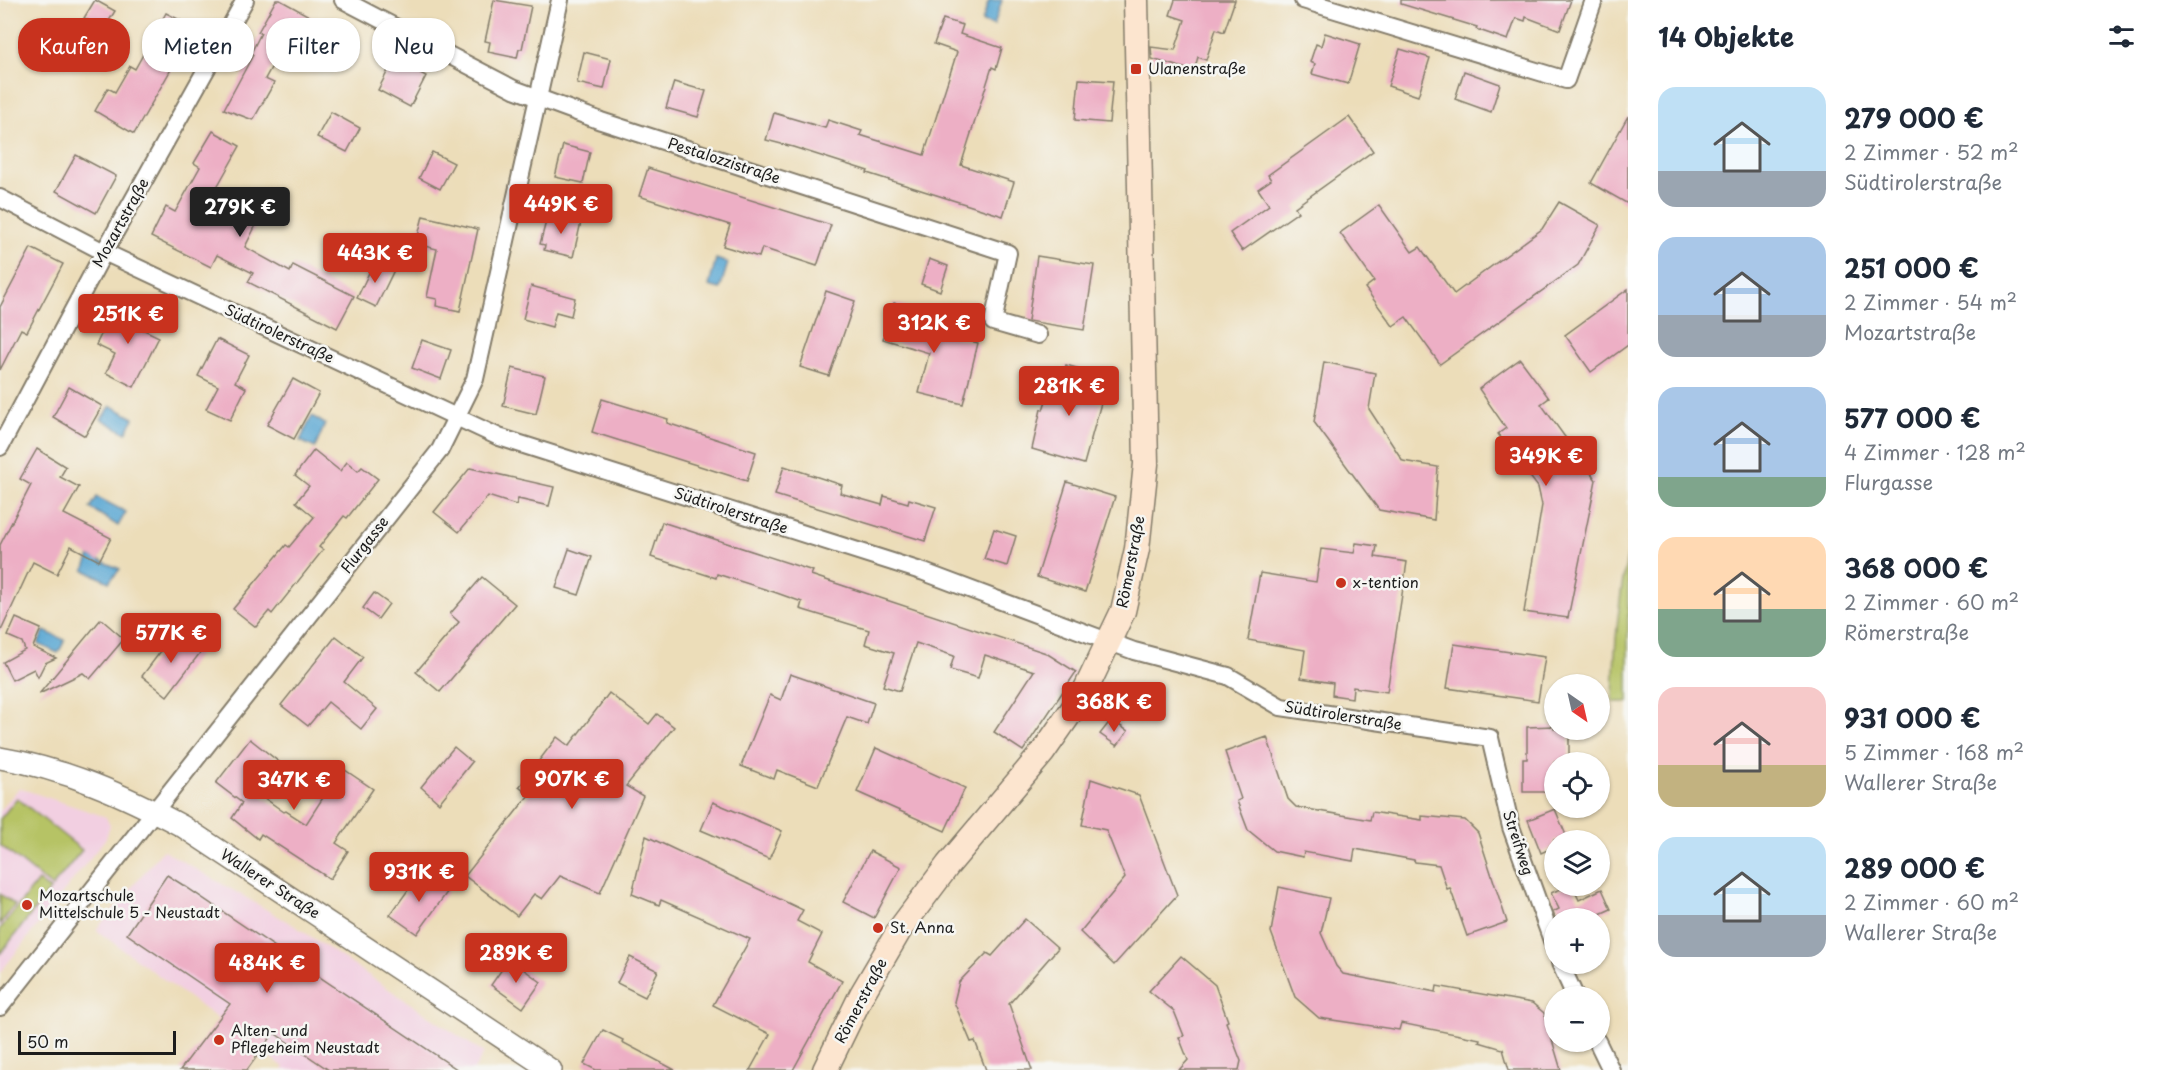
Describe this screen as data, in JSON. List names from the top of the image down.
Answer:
{
  "streets": {
    "main road": ["Römerstraße"],
    "street": [
      "Pestalozzistraße",
      "Mozartstraße",
      "Südtirolerstraße",
      "Flurgasse",
      "Streifweg",
      "Wallerer Straße"
    ]
  },
  "crossings": [
    ["Pestalozzistraße", "Flurgasse"],
    ["Mozartstraße", "Südtirolerstraße"],
    ["Südtirolerstraße", "Flurgasse"],
    ["Südtirolerstraße", "Römerstraße"],
    ["Südtirolerstraße", "Streifweg"],
    ["Flurgasse", "Wallerer Straße"]
  ],
  "places": {
    "transit": ["Ulanenstraße"],
    "other": [
      "x-tention",
      "Mozartschule Mittelschule 5 - Neustadt",
      "St. Anna",
      "Alten- und Pflegeheim Neustadt"
    ]
  },
  "scale_bar": "50 m",
  "north": "bottom right",
  "page": {
    "heading": "14 Objekte",
    "chip": [
      "Kaufen",
      "Mieten",
      "Filter",
      "Neu"
    ],
    "list": [
      {
        "name": "279 000 €",
        "note": "2 Zimmer · 52 m² · Südtirolerstraße"
      },
      {
        "name": "251 000 €",
        "note": "2 Zimmer · 54 m² · Mozartstraße"
      },
      {
        "name": "577 000 €",
        "note": "4 Zimmer · 128 m² · Flurgasse"
      },
      {
        "name": "368 000 €",
        "note": "2 Zimmer · 60 m² · Römerstraße"
      },
      {
        "name": "931 000 €",
        "note": "5 Zimmer · 168 m² · Wallerer Straße"
      },
      {
        "name": "289 000 €",
        "note": "2 Zimmer · 60 m² · Wallerer Straße"
      }
    ],
    "price": [
      "449K €",
      "279K €",
      "443K €",
      "251K €",
      "312K €",
      "281K €",
      "349K €",
      "577K €",
      "368K €",
      "907K €",
      "347K €",
      "931K €",
      "289K €",
      "484K €"
    ],
    "map_buttons": ["+", "−"],
    "scale": "50 m"
  }
}
